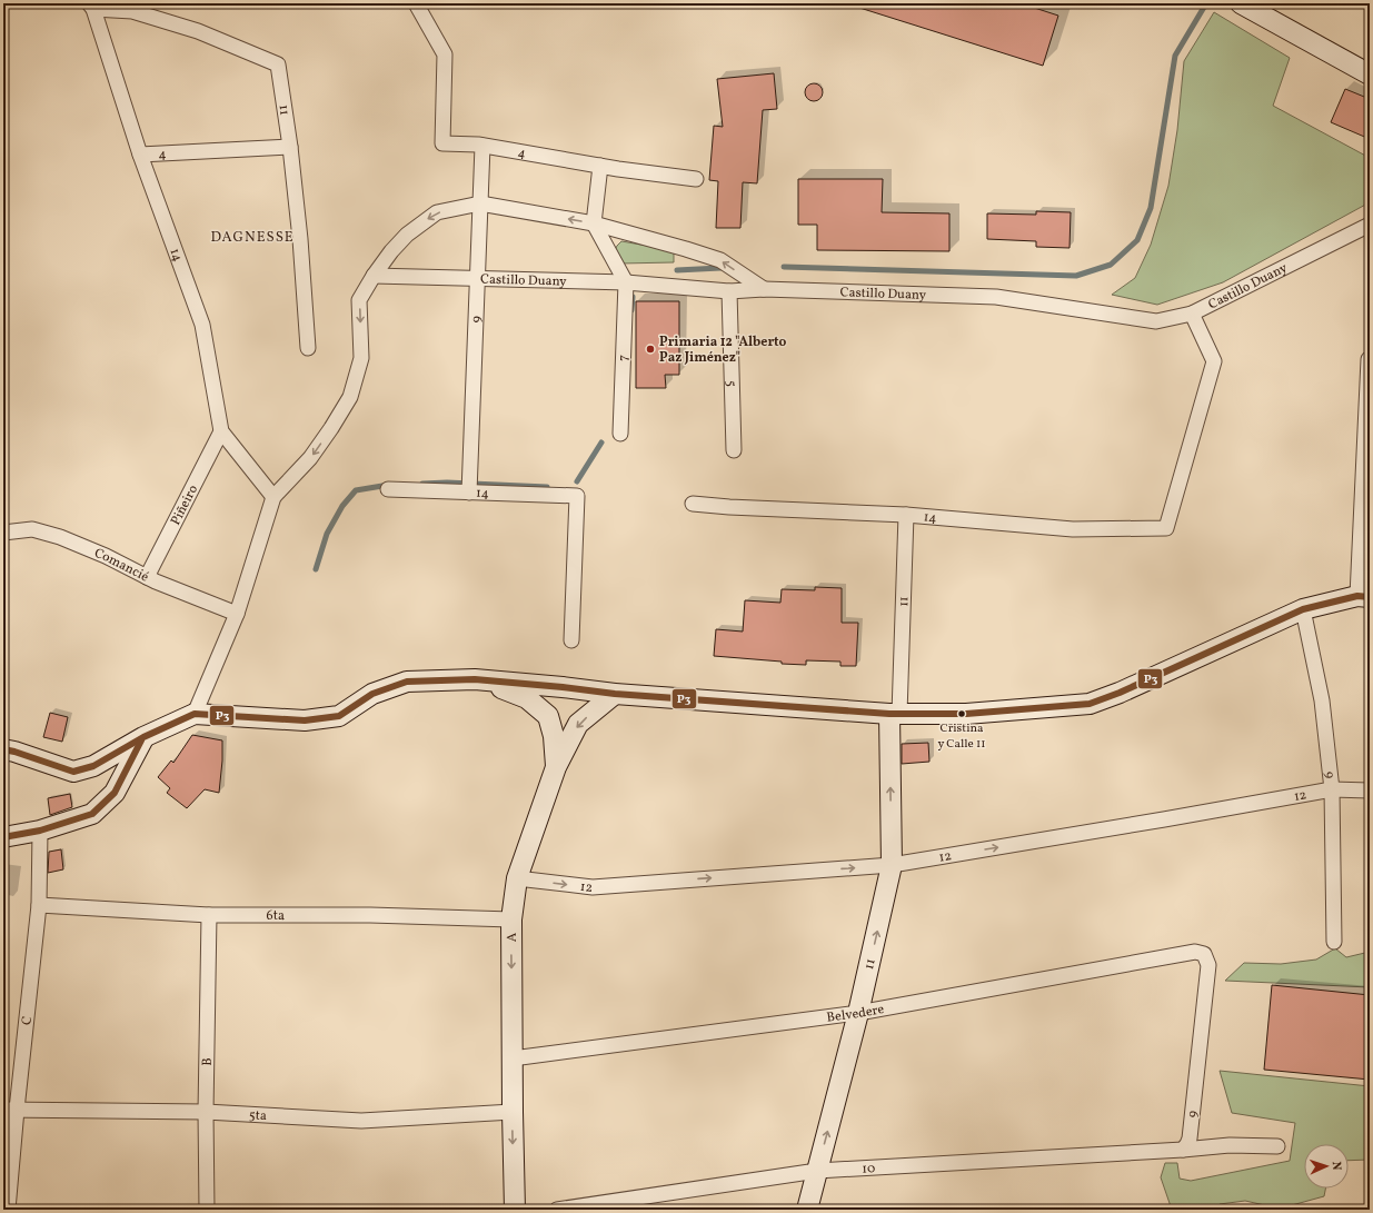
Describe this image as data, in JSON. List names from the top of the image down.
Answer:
{
  "streets": {
    "main road": ["11", "A"],
    "street": [
      "4",
      "14",
      "Castillo Duany",
      "9",
      "7",
      "5",
      "Piñeiro",
      "Comancié",
      "12",
      "6ta",
      "Belvedere",
      "C",
      "B",
      "5ta",
      "10"
    ]
  },
  "crossings": [
    ["11", "4"],
    ["11", "14"],
    ["11", "12"],
    ["11", "Belvedere"],
    ["11", "10"],
    ["4", "14"],
    ["4", "9"],
    ["14", "Castillo Duany"],
    ["14", "9"],
    ["14", "Piñeiro"],
    ["Castillo Duany", "9"],
    ["Castillo Duany", "7"],
    ["Castillo Duany", "5"],
    ["9", "12"],
    ["9", "Belvedere"],
    ["9", "10"],
    ["Piñeiro", "Comancié"],
    ["12", "A"],
    ["6ta", "A"],
    ["6ta", "C"],
    ["6ta", "B"],
    ["A", "Belvedere"],
    ["A", "5ta"],
    ["C", "5ta"],
    ["B", "5ta"]
  ],
  "one_way": ["11", "12", "A"],
  "districts": ["DAGNESSE"],
  "places": ["Primaria 12 \"Alberto Paz Jiménez\"", "Cristina y Calle 11"],
  "lines": ["transit line P3"],
  "north": "right"
}
